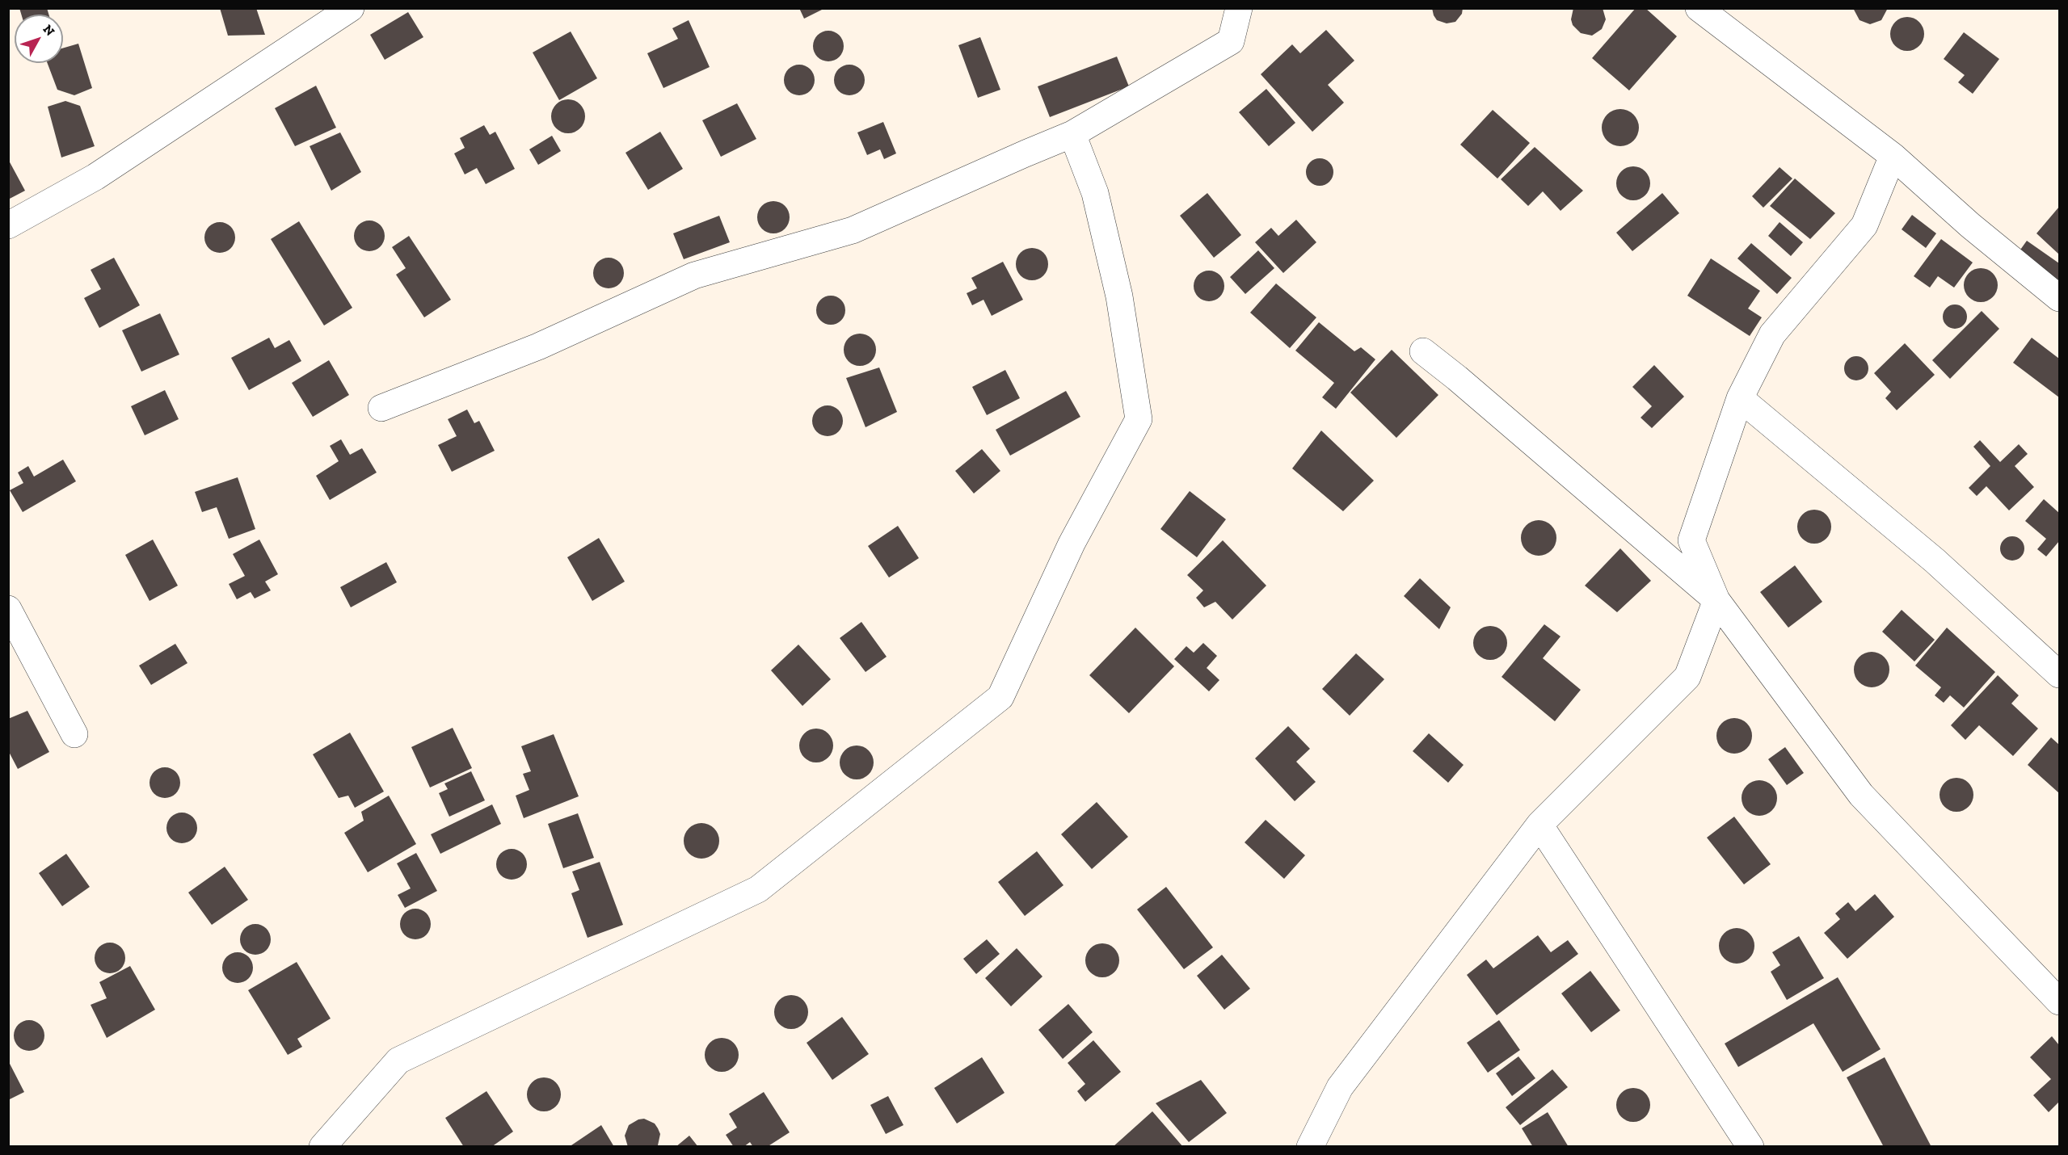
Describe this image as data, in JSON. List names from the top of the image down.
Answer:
{
  "north": "top right"
}
